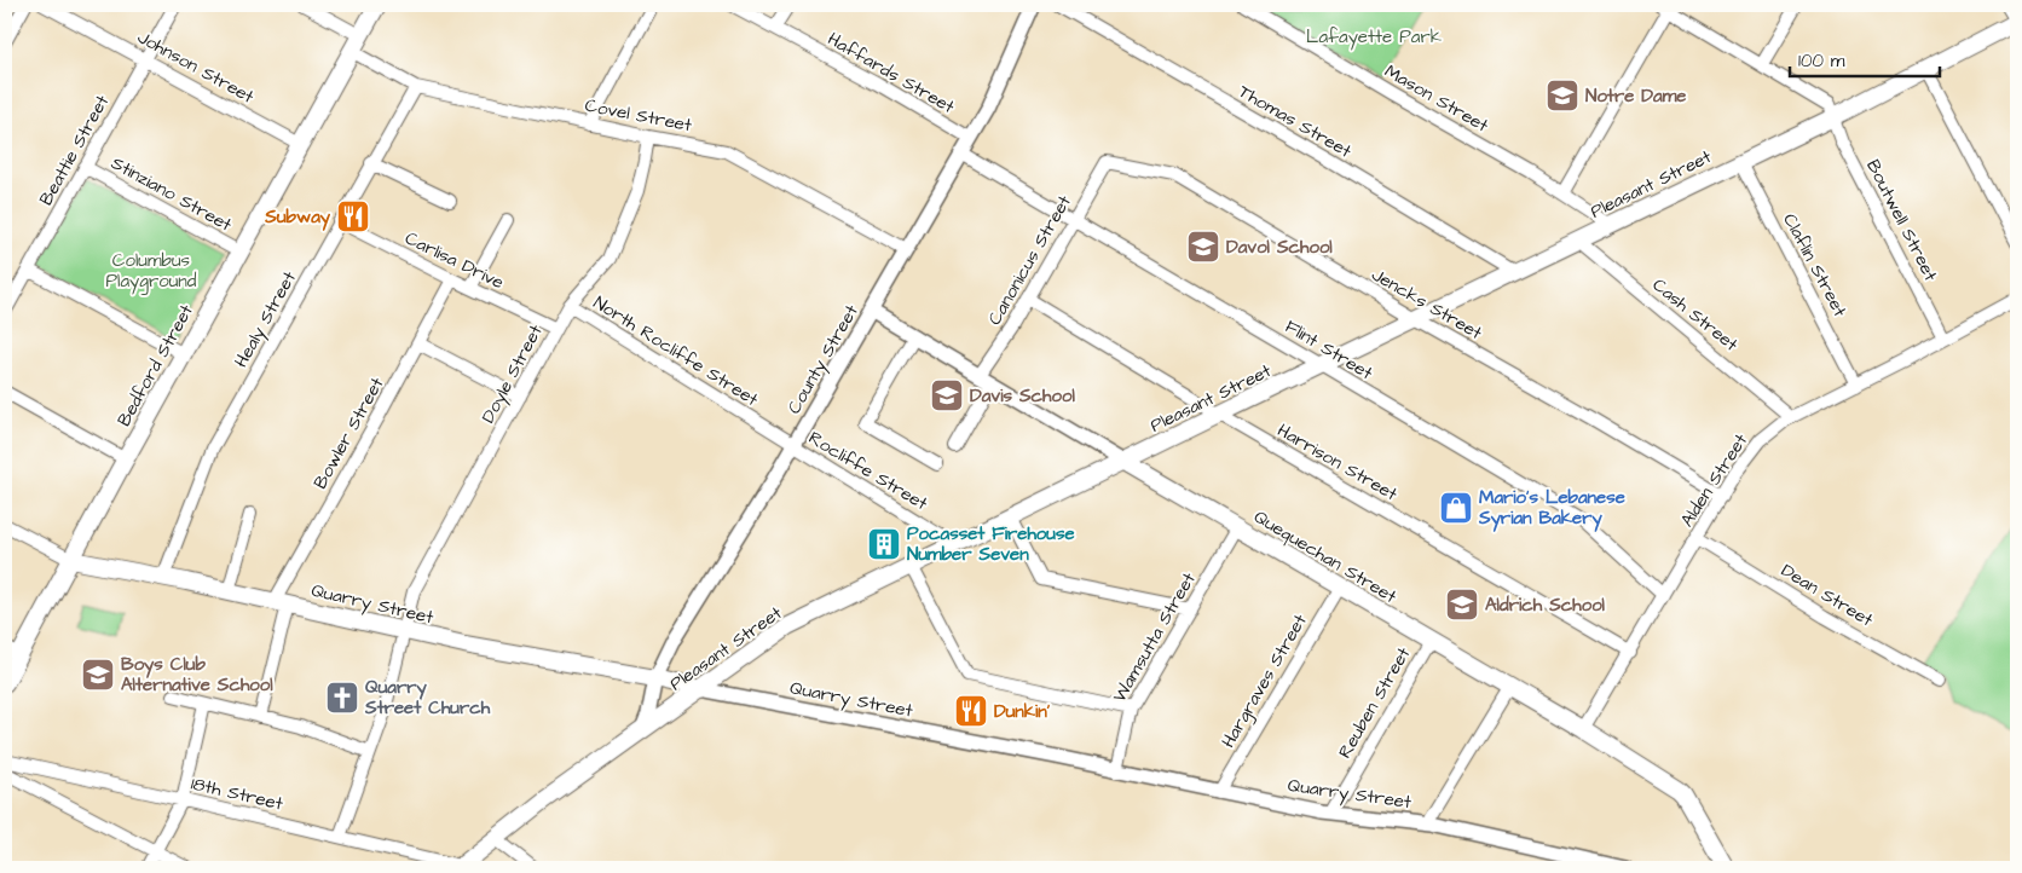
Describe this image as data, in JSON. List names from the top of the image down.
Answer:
{
  "streets": {
    "main road": [
      "Pleasant Street",
      "Bedford Street",
      "Quequechan Street",
      "Quarry Street"
    ],
    "street": [
      "Johnson Street",
      "Haffards Street",
      "Mason Street",
      "Covel Street",
      "Thomas Street",
      "Beattie Street",
      "Stinziano Street",
      "Boutwell Street",
      "Carlisa Drive",
      "Canonicus Street",
      "Claflin Street",
      "Jencks Street",
      "Cash Street",
      "Healy Street",
      "Flint Street",
      "North Rocliffe Street",
      "County Street",
      "Doyle Street",
      "Bowler Street",
      "Harrison Street",
      "Rocliffe Street",
      "Alden Street",
      "Dean Street",
      "Wamsutta Street",
      "Hargraves Street",
      "Reuben Street",
      "18th Street"
    ]
  },
  "crossings": [
    ["Johnson Street", "Beattie Street"],
    ["Johnson Street", "Bedford Street"],
    ["Haffards Street", "County Street"],
    ["Mason Street", "Pleasant Street"],
    ["Covel Street", "Healy Street"],
    ["Covel Street", "County Street"],
    ["Covel Street", "Bedford Street"],
    ["Covel Street", "Doyle Street"],
    ["Thomas Street", "Pleasant Street"],
    ["Beattie Street", "Stinziano Street"],
    ["Pleasant Street", "Boutwell Street"],
    ["Pleasant Street", "Claflin Street"],
    ["Pleasant Street", "Jencks Street"],
    ["Pleasant Street", "Cash Street"],
    ["Pleasant Street", "Flint Street"],
    ["Pleasant Street", "County Street"],
    ["Pleasant Street", "Harrison Street"],
    ["Pleasant Street", "Rocliffe Street"],
    ["Pleasant Street", "Quequechan Street"],
    ["Pleasant Street", "Quarry Street"],
    ["Pleasant Street", "18th Street"],
    ["Stinziano Street", "Bedford Street"],
    ["Boutwell Street", "Alden Street"],
    ["Carlisa Drive", "Healy Street"],
    ["Carlisa Drive", "Doyle Street"],
    ["Carlisa Drive", "Bowler Street"],
    ["Canonicus Street", "Jencks Street"],
    ["Canonicus Street", "Flint Street"],
    ["Canonicus Street", "Harrison Street"],
    ["Canonicus Street", "Quequechan Street"],
    ["Claflin Street", "Alden Street"],
    ["Jencks Street", "Alden Street"],
    ["Cash Street", "Alden Street"],
    ["Healy Street", "Quarry Street"],
    ["Flint Street", "County Street"],
    ["Flint Street", "Alden Street"],
    ["North Rocliffe Street", "County Street"],
    ["North Rocliffe Street", "Doyle Street"],
    ["North Rocliffe Street", "Rocliffe Street"],
    ["County Street", "Rocliffe Street"],
    ["County Street", "Quequechan Street"],
    ["County Street", "Quarry Street"],
    ["Bedford Street", "Quarry Street"],
    ["Doyle Street", "Quarry Street"],
    ["Doyle Street", "18th Street"],
    ["Bowler Street", "Quarry Street"],
    ["Harrison Street", "Alden Street"],
    ["Alden Street", "Quequechan Street"],
    ["Alden Street", "Dean Street"],
    ["Quequechan Street", "Wamsutta Street"],
    ["Quequechan Street", "Hargraves Street"],
    ["Quequechan Street", "Reuben Street"],
    ["Quarry Street", "Wamsutta Street"],
    ["Quarry Street", "Hargraves Street"],
    ["Quarry Street", "Reuben Street"]
  ],
  "parks": ["Lafayette Park", "Columbus Playground"],
  "places": {
    "school or university": [
      "Notre Dame",
      "Davol School",
      "Davis School",
      "Aldrich School",
      "Boys Club Alternative School"
    ],
    "restaurant": ["Subway", "Dunkin'"],
    "shop": ["Mario's Lebanese Syrian Bakery"],
    "building": ["Pocasset Firehouse Number Seven"],
    "church": ["Quarry Street Church"]
  },
  "scale_bar": "100 m"
}
